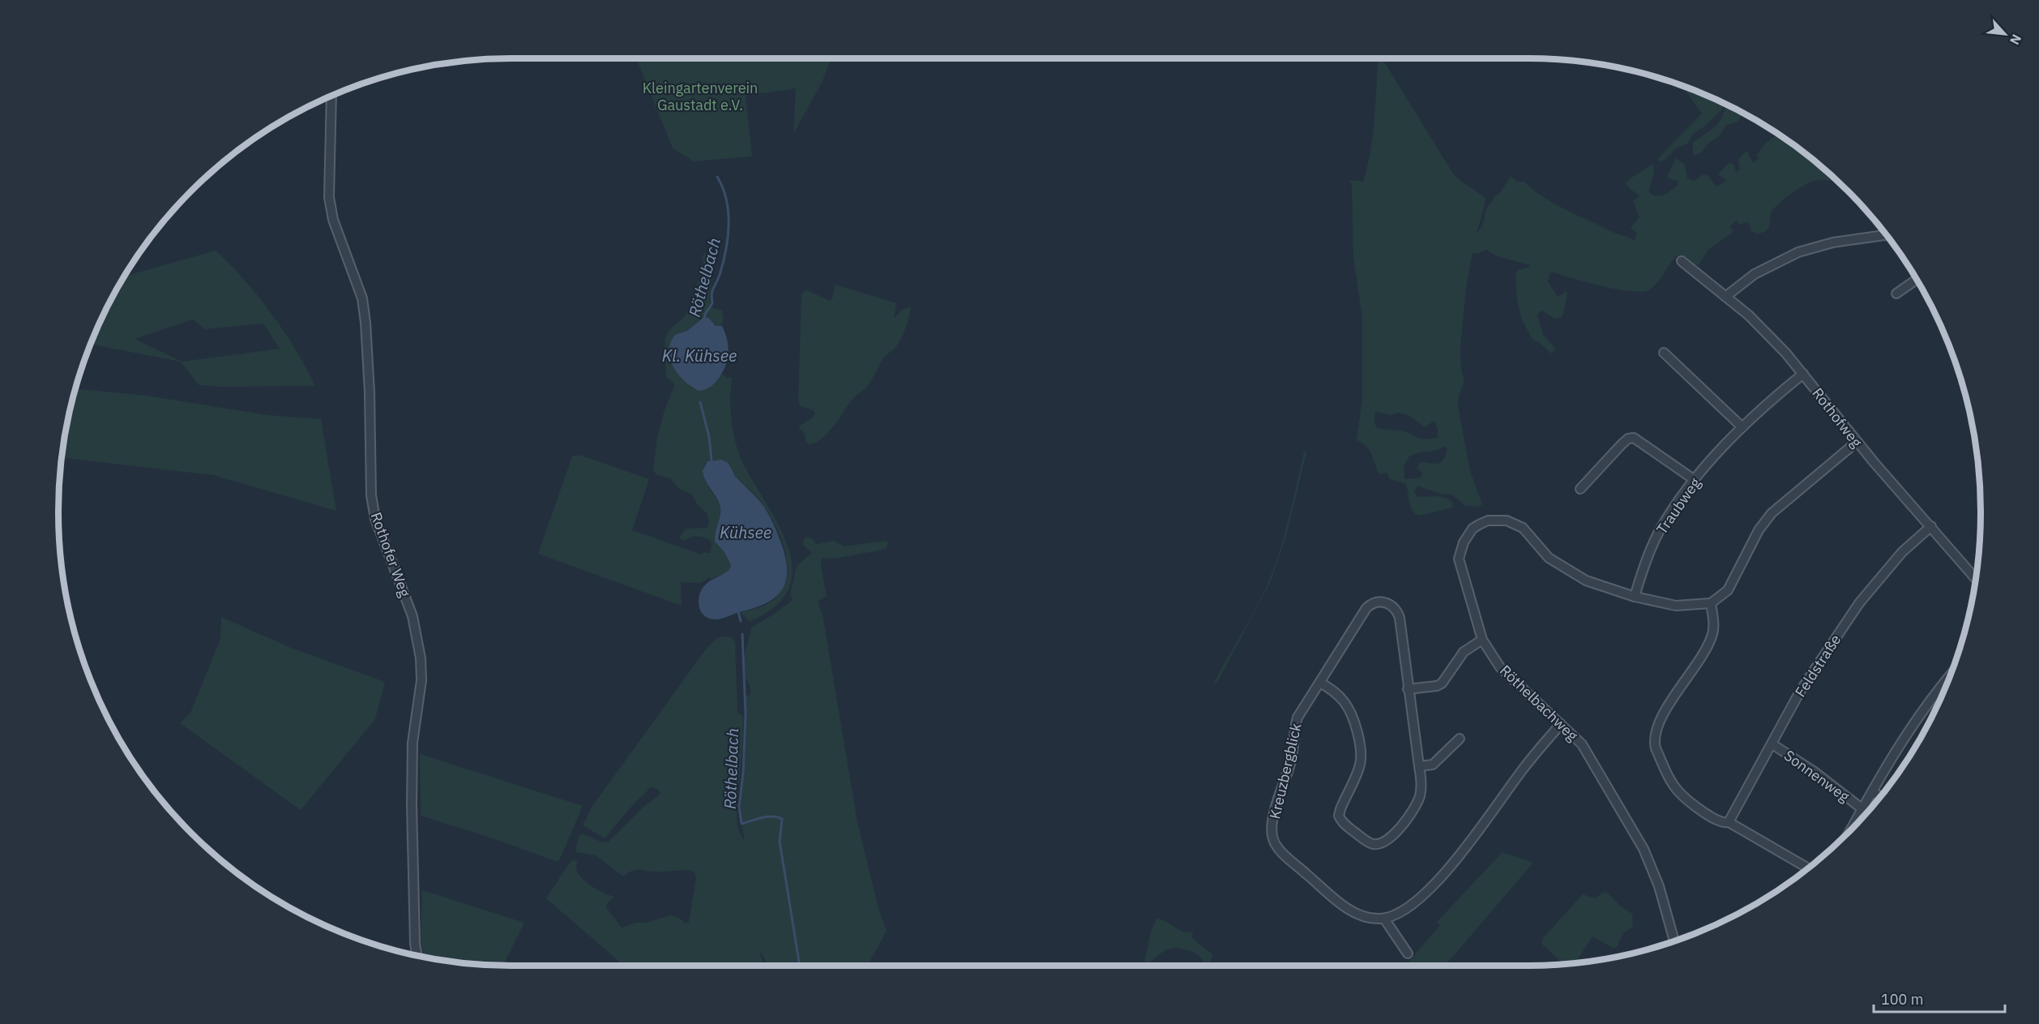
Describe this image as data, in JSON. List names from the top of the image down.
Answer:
{
  "streets": {
    "street": [
      "Rothofweg",
      "Traubweg",
      "Rothofer Weg",
      "Feldstraße",
      "Röthelbachweg",
      "Kreuzbergblick",
      "Sonnenweg"
    ]
  },
  "crossings": [
    ["Rothofweg", "Traubweg"],
    ["Rothofweg", "Feldstraße"],
    ["Traubweg", "Röthelbachweg"],
    ["Feldstraße", "Sonnenweg"]
  ],
  "water": ["Röthelbach", "Kl. Kühsee", "Kühsee"],
  "parks": ["Kleingartenverein Gaustadt e.V."],
  "scale_bar": "100 m",
  "north": "bottom right"
}
